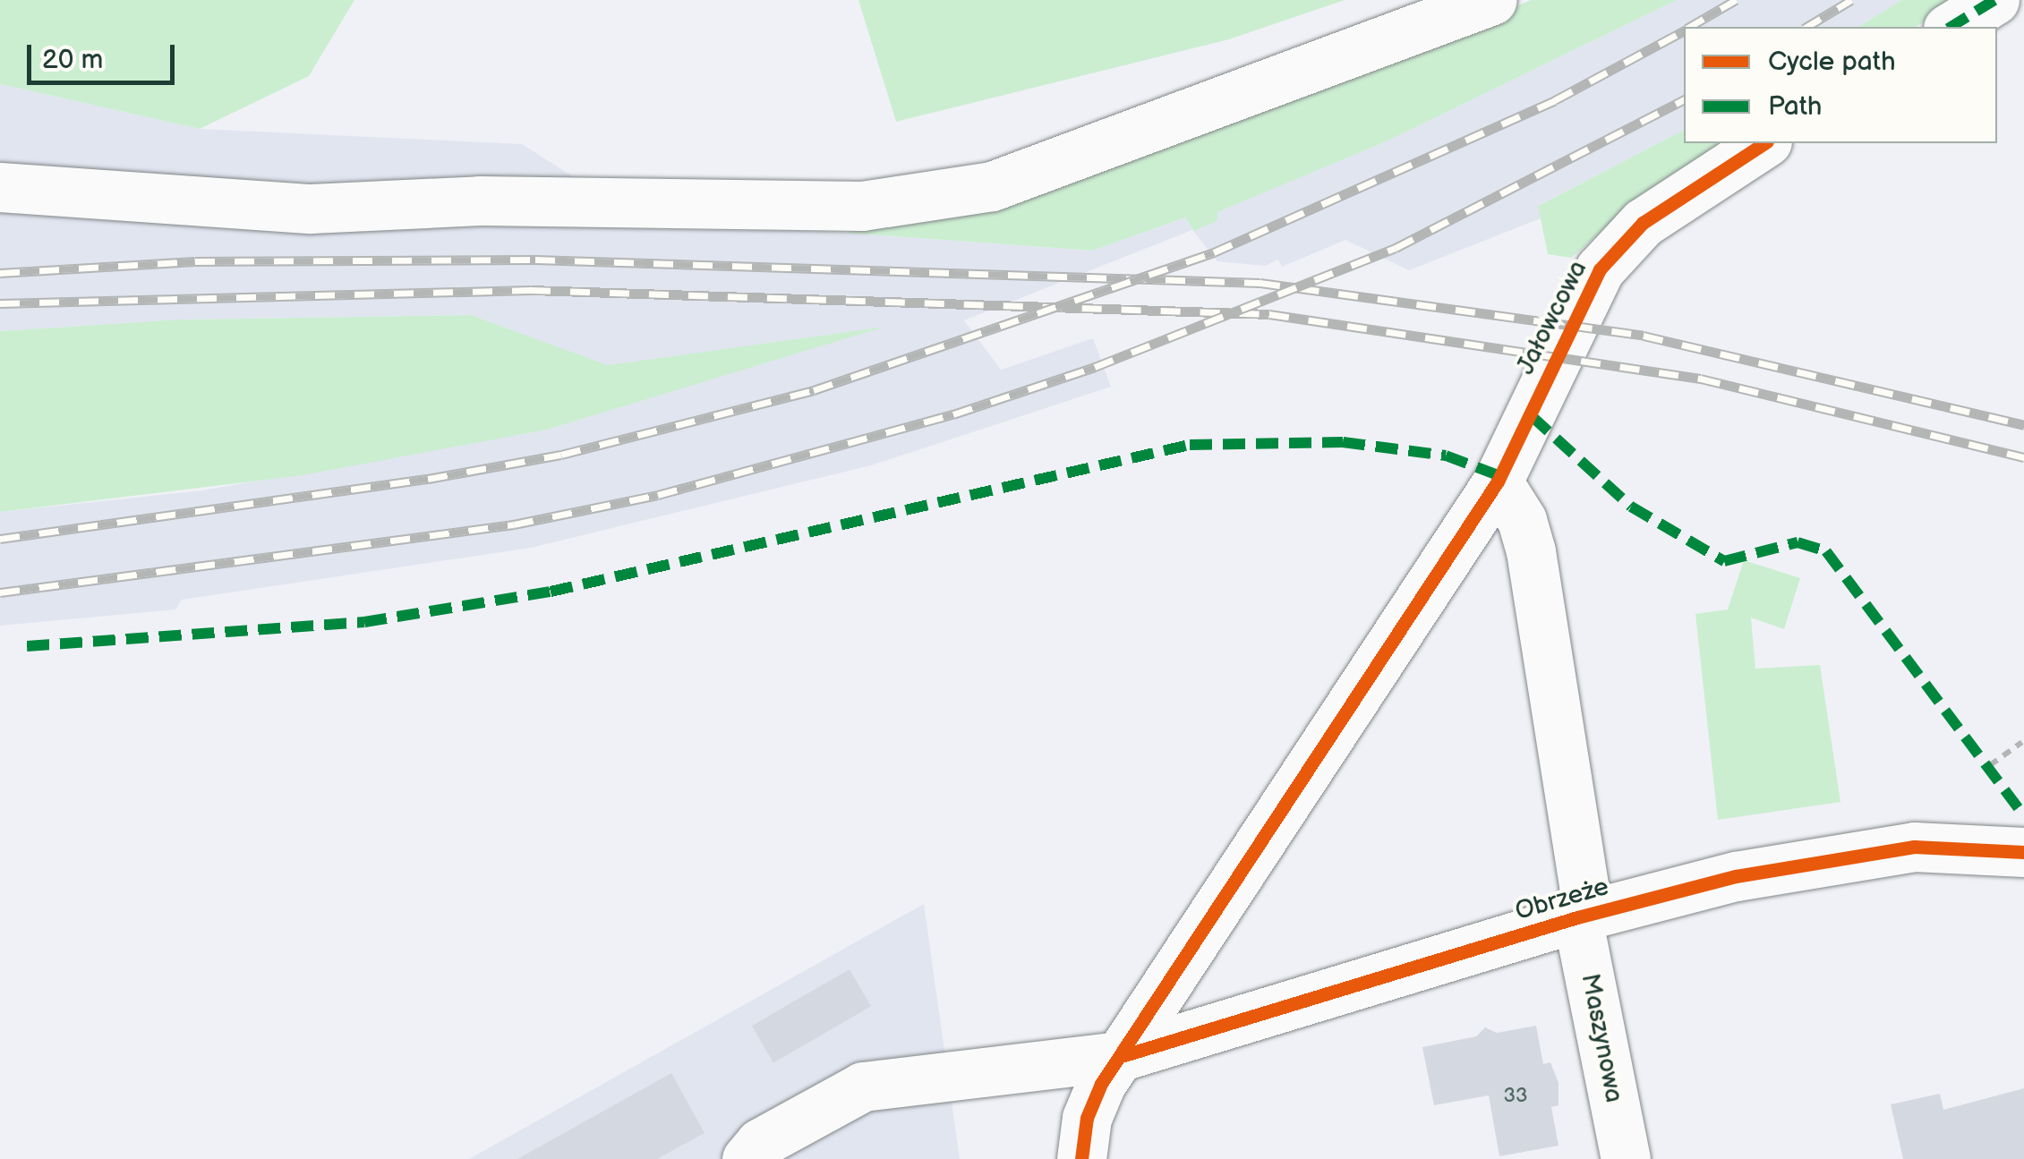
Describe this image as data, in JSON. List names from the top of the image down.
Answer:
{
  "streets": {
    "street": ["Jałowcowa", "Obrzeże", "Maszynowa"]
  },
  "crossings": [
    ["Jałowcowa", "Obrzeże"],
    ["Obrzeże", "Maszynowa"]
  ],
  "house_numbers": ["33"],
  "legend": ["Cycle path", "Path"],
  "scale_bar": "20 m"
}
